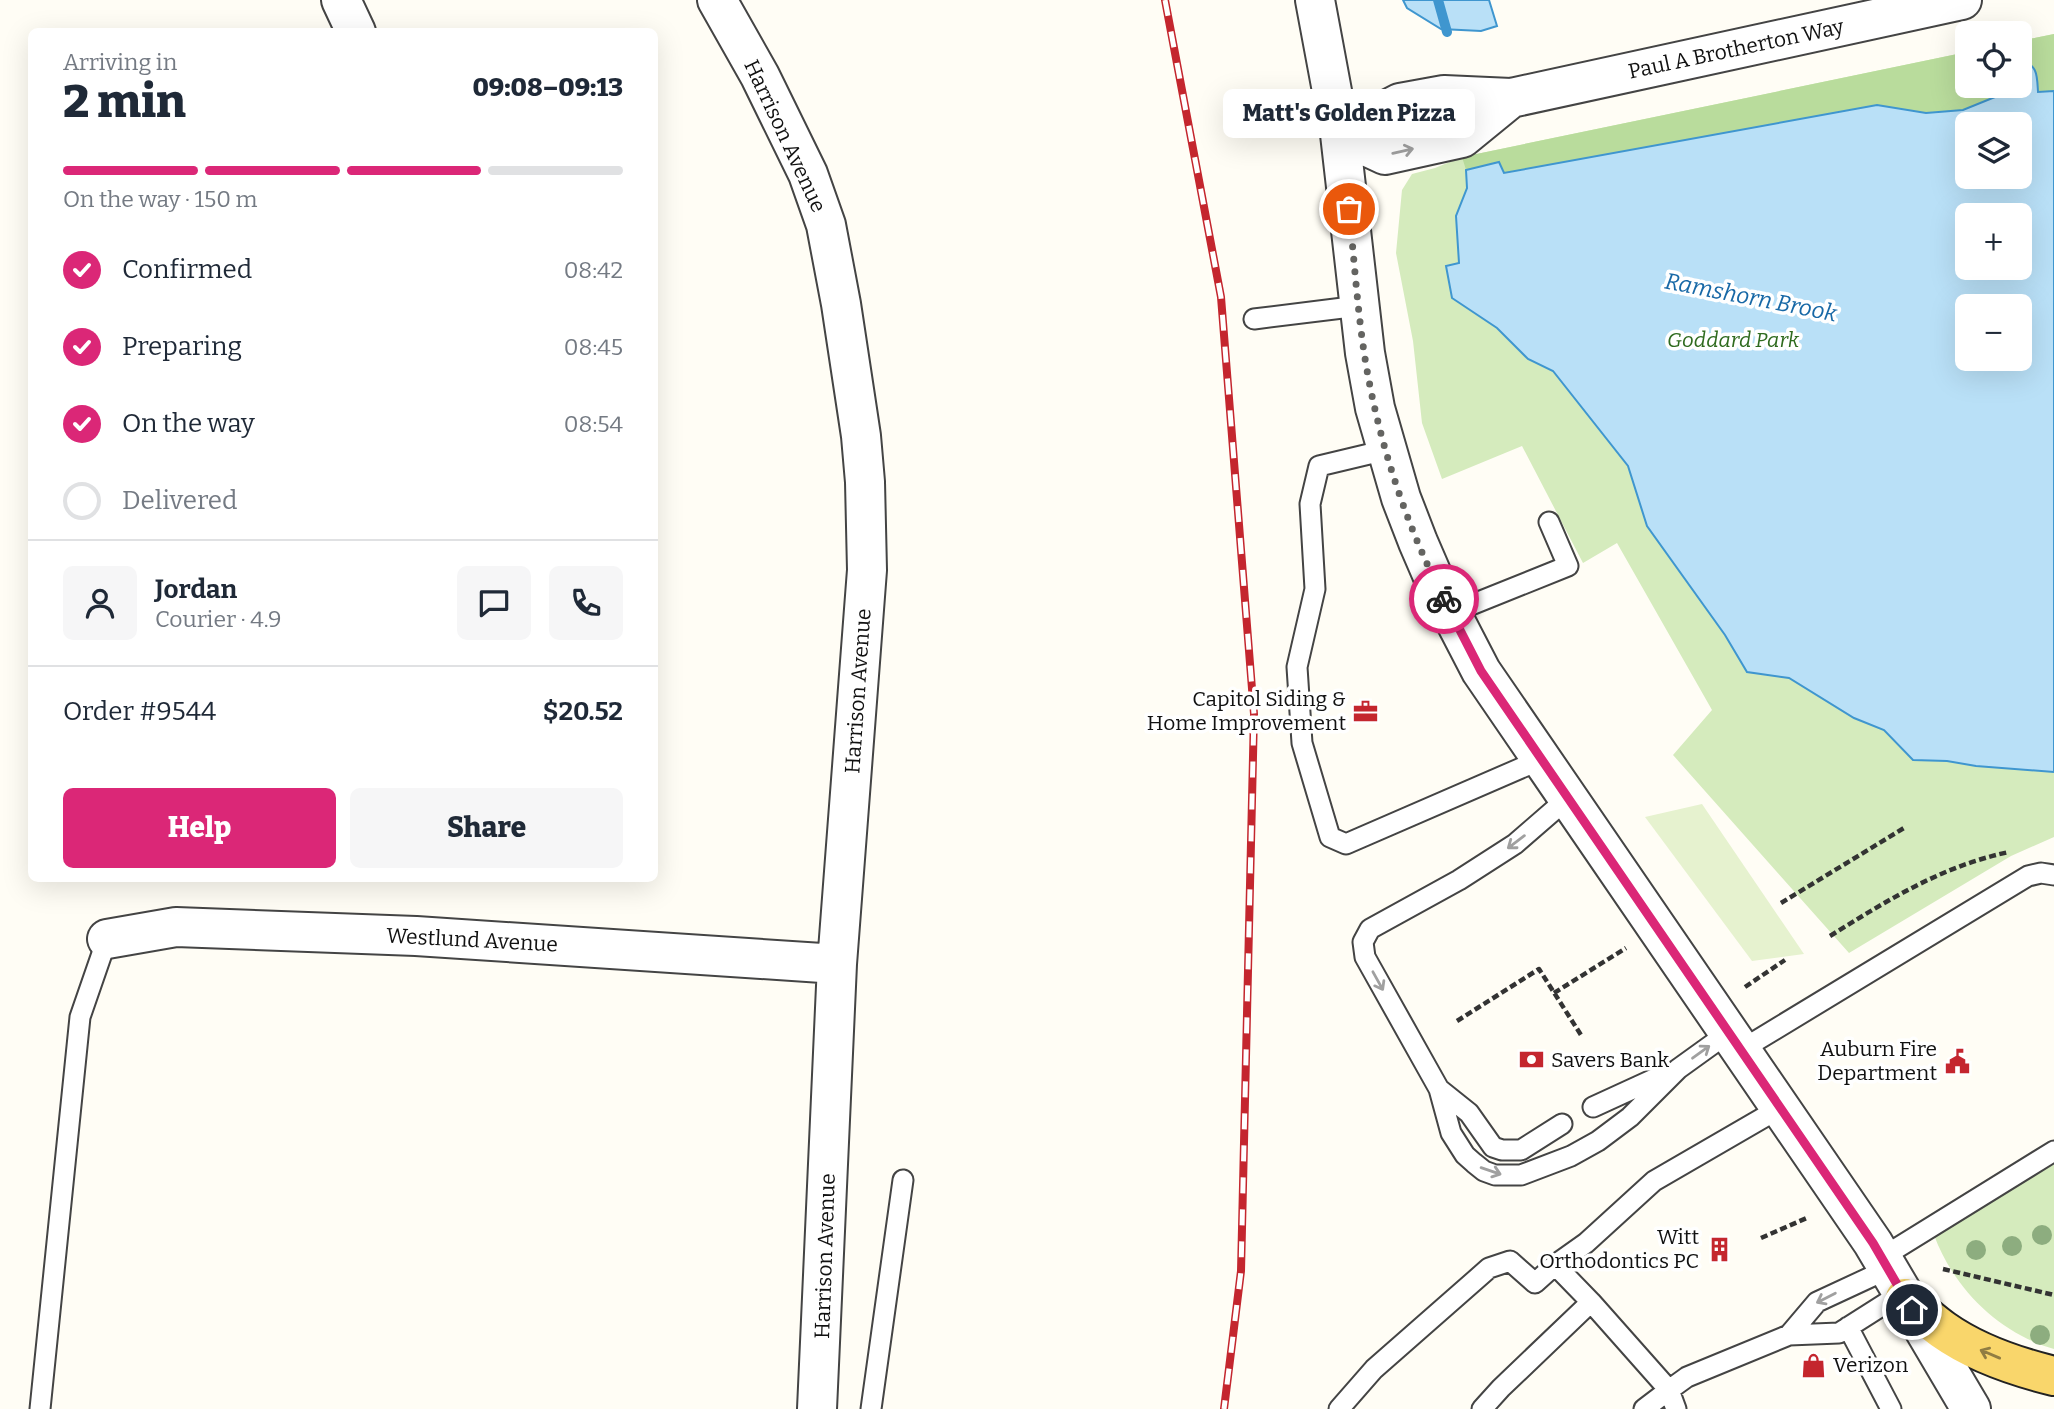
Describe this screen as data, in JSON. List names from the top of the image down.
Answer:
{
  "streets": {
    "street": ["Paul A Brotherton Way", "Harrison Avenue", "Westlund Avenue"]
  },
  "crossings": [
    ["Harrison Avenue", "Westlund Avenue"]
  ],
  "water": ["Ramshorn Brook"],
  "parks": ["Goddard Park"],
  "places": {
    "other": ["Matt's Golden Pizza"],
    "office": ["Capitol Siding & Home Improvement"],
    "bank": ["Savers Bank"],
    "public building": ["Auburn Fire Department"],
    "building": ["Witt Orthodontics PC"],
    "shop": ["Verizon"]
  },
  "page": {
    "map_buttons": ["+", "−"],
    "heading": ["2 min", "Arriving in", "09:08–09:13"],
    "panel": [
      "Jordan",
      "Courier · 4.9",
      "Order #9544",
      "$20.52"
    ],
    "bubble": "Matt's Golden Pizza",
    "bar": "On the way · 150 m",
    "list": [
      ["Confirmed", "08:42"],
      ["Preparing", "08:45"],
      ["On the way", "08:54"],
      "Delivered"
    ],
    "buttons": ["Help", "Share"]
  }
}
